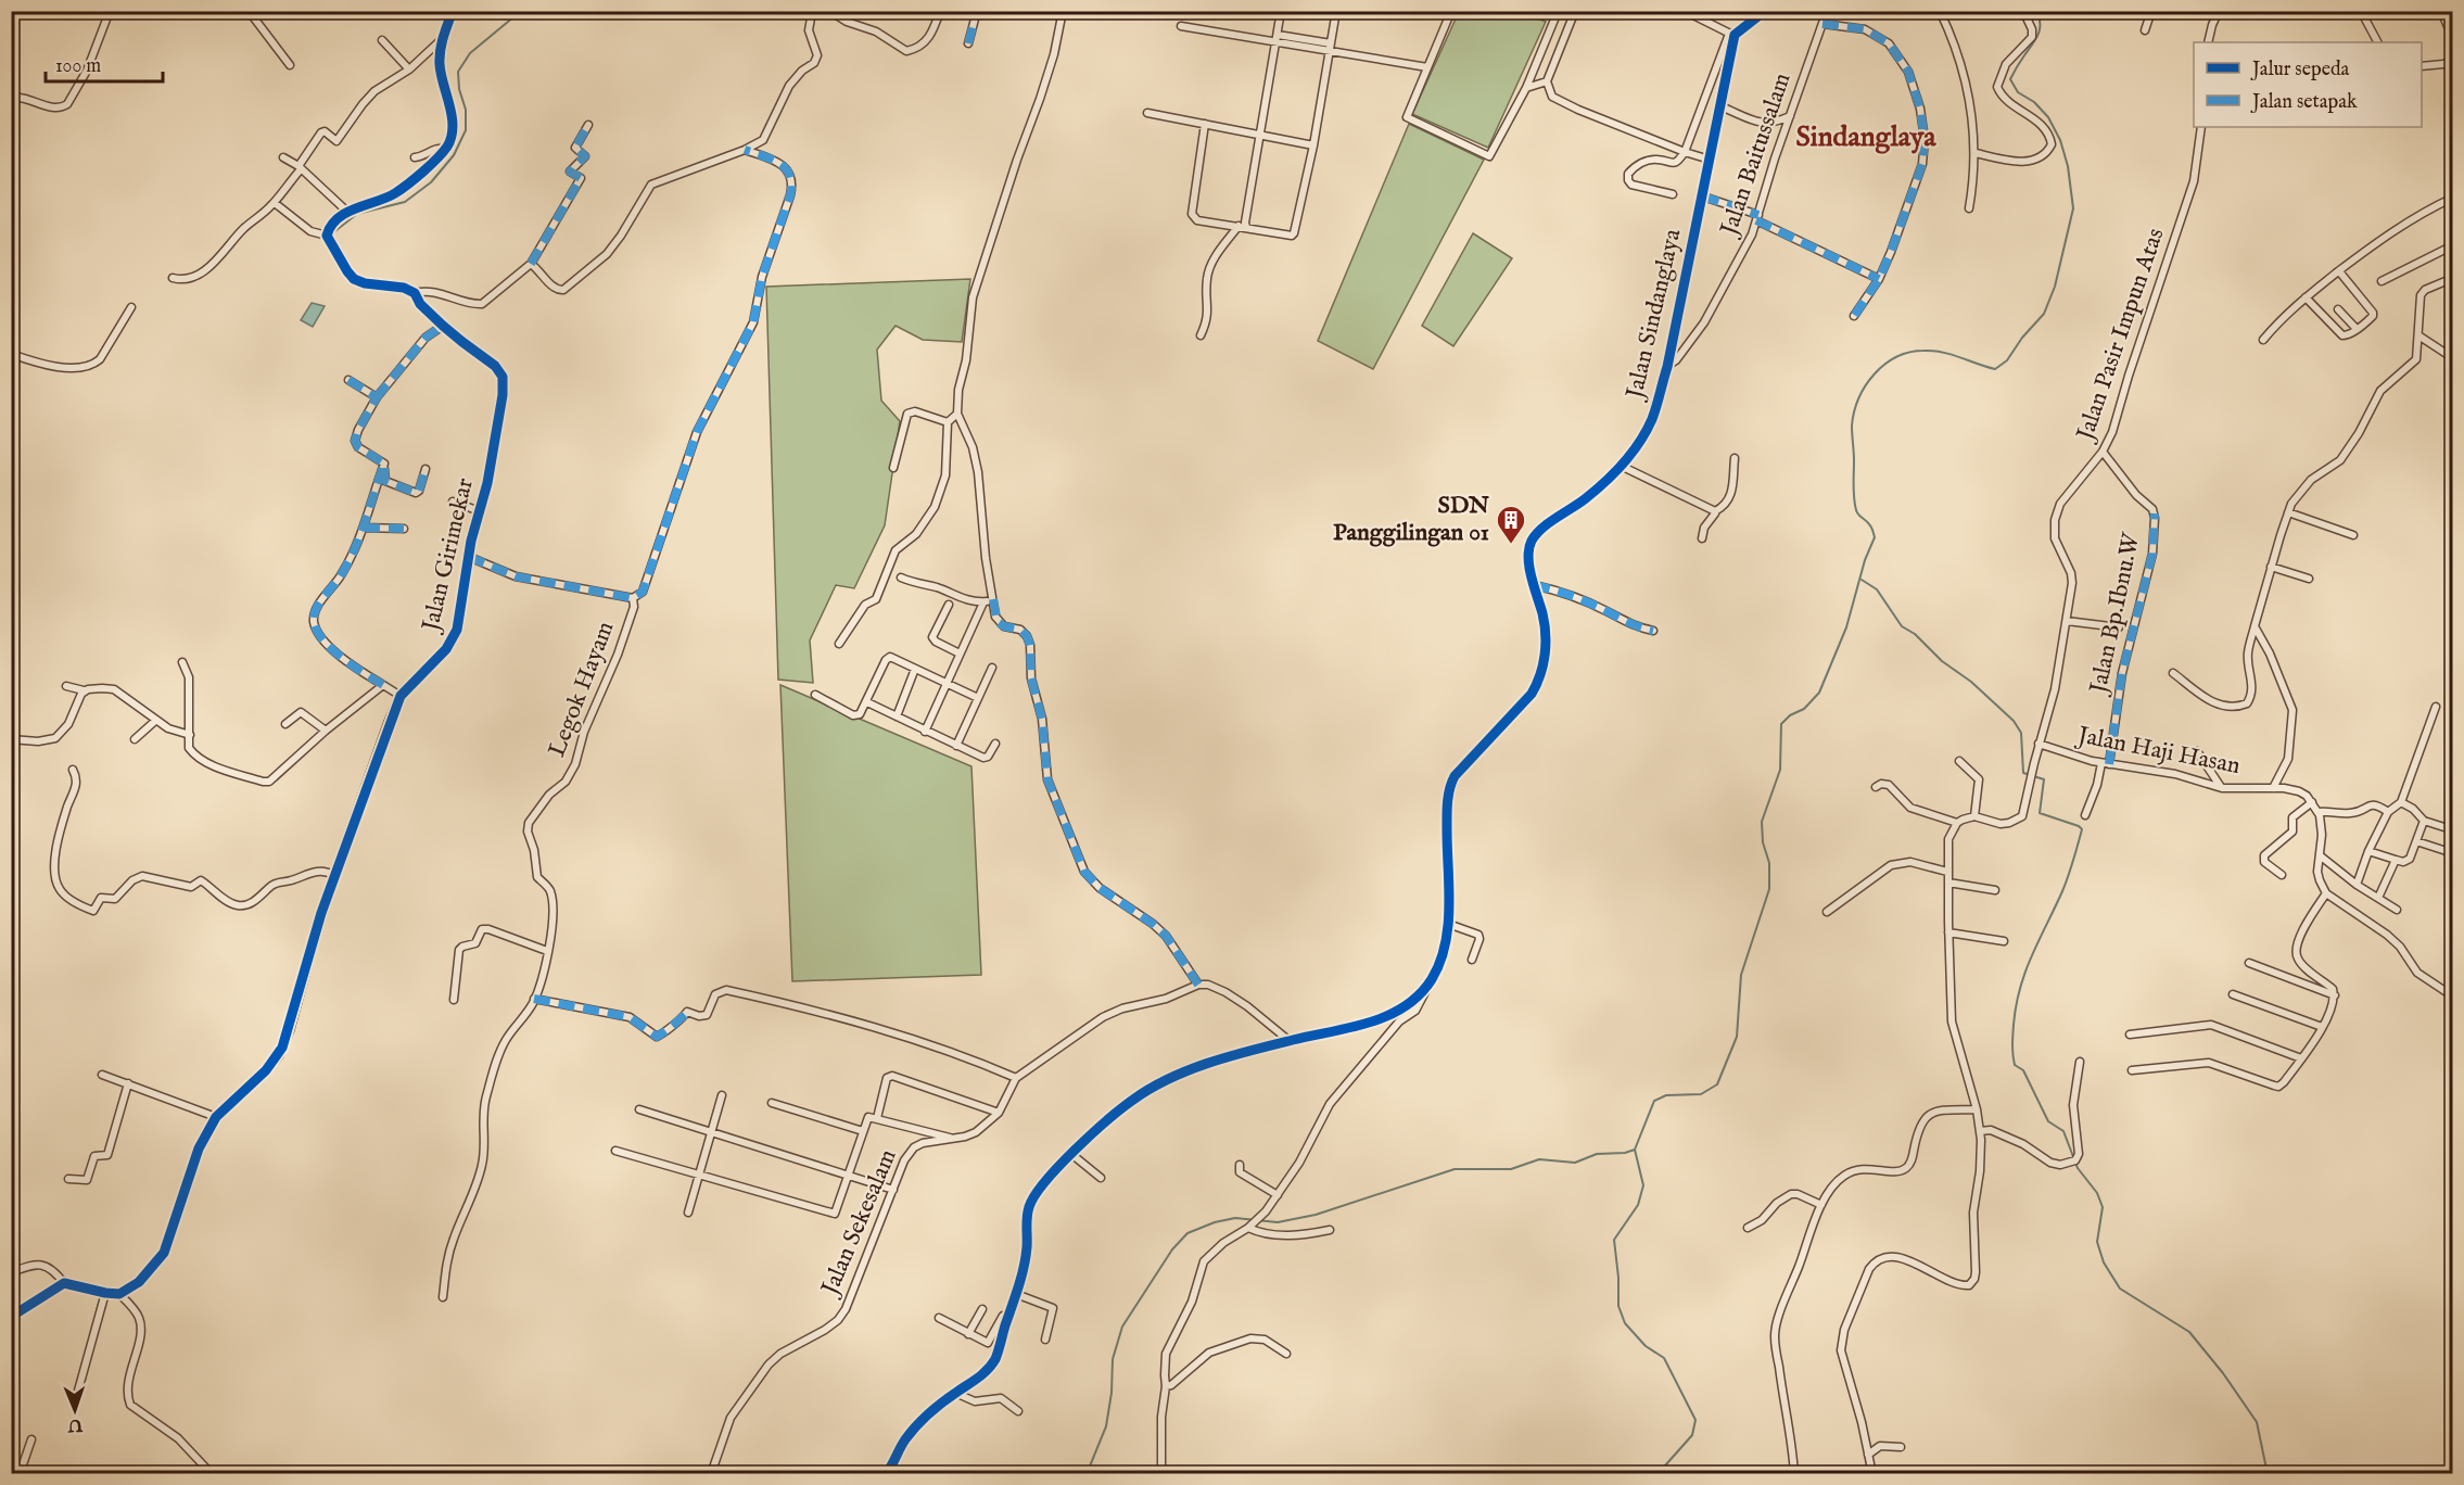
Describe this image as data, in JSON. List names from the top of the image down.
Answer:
{
  "streets": {
    "street": [
      "Jalan Baitussalam",
      "Jalan Sindanglaya",
      "Jalan Pasir Impun Atas",
      "Jalan Girimekar",
      "Jalan Bp.Ibnu.W",
      "Legok Hayam",
      "Jalan Haji Hasan",
      "Jalan Sekesalam"
    ]
  },
  "crossings": [
    ["Jalan Baitussalam", "Jalan Sindanglaya"],
    ["Jalan Pasir Impun Atas", "Jalan Bp.Ibnu.W"],
    ["Jalan Pasir Impun Atas", "Jalan Haji Hasan"],
    ["Jalan Bp.Ibnu.W", "Jalan Haji Hasan"]
  ],
  "districts": ["Sindanglaya"],
  "places": {
    "building": ["SDN Panggilingan 01"]
  },
  "legend": ["Jalur sepeda", "Jalan setapak"],
  "scale_bar": "100 m",
  "north": "bottom"
}
